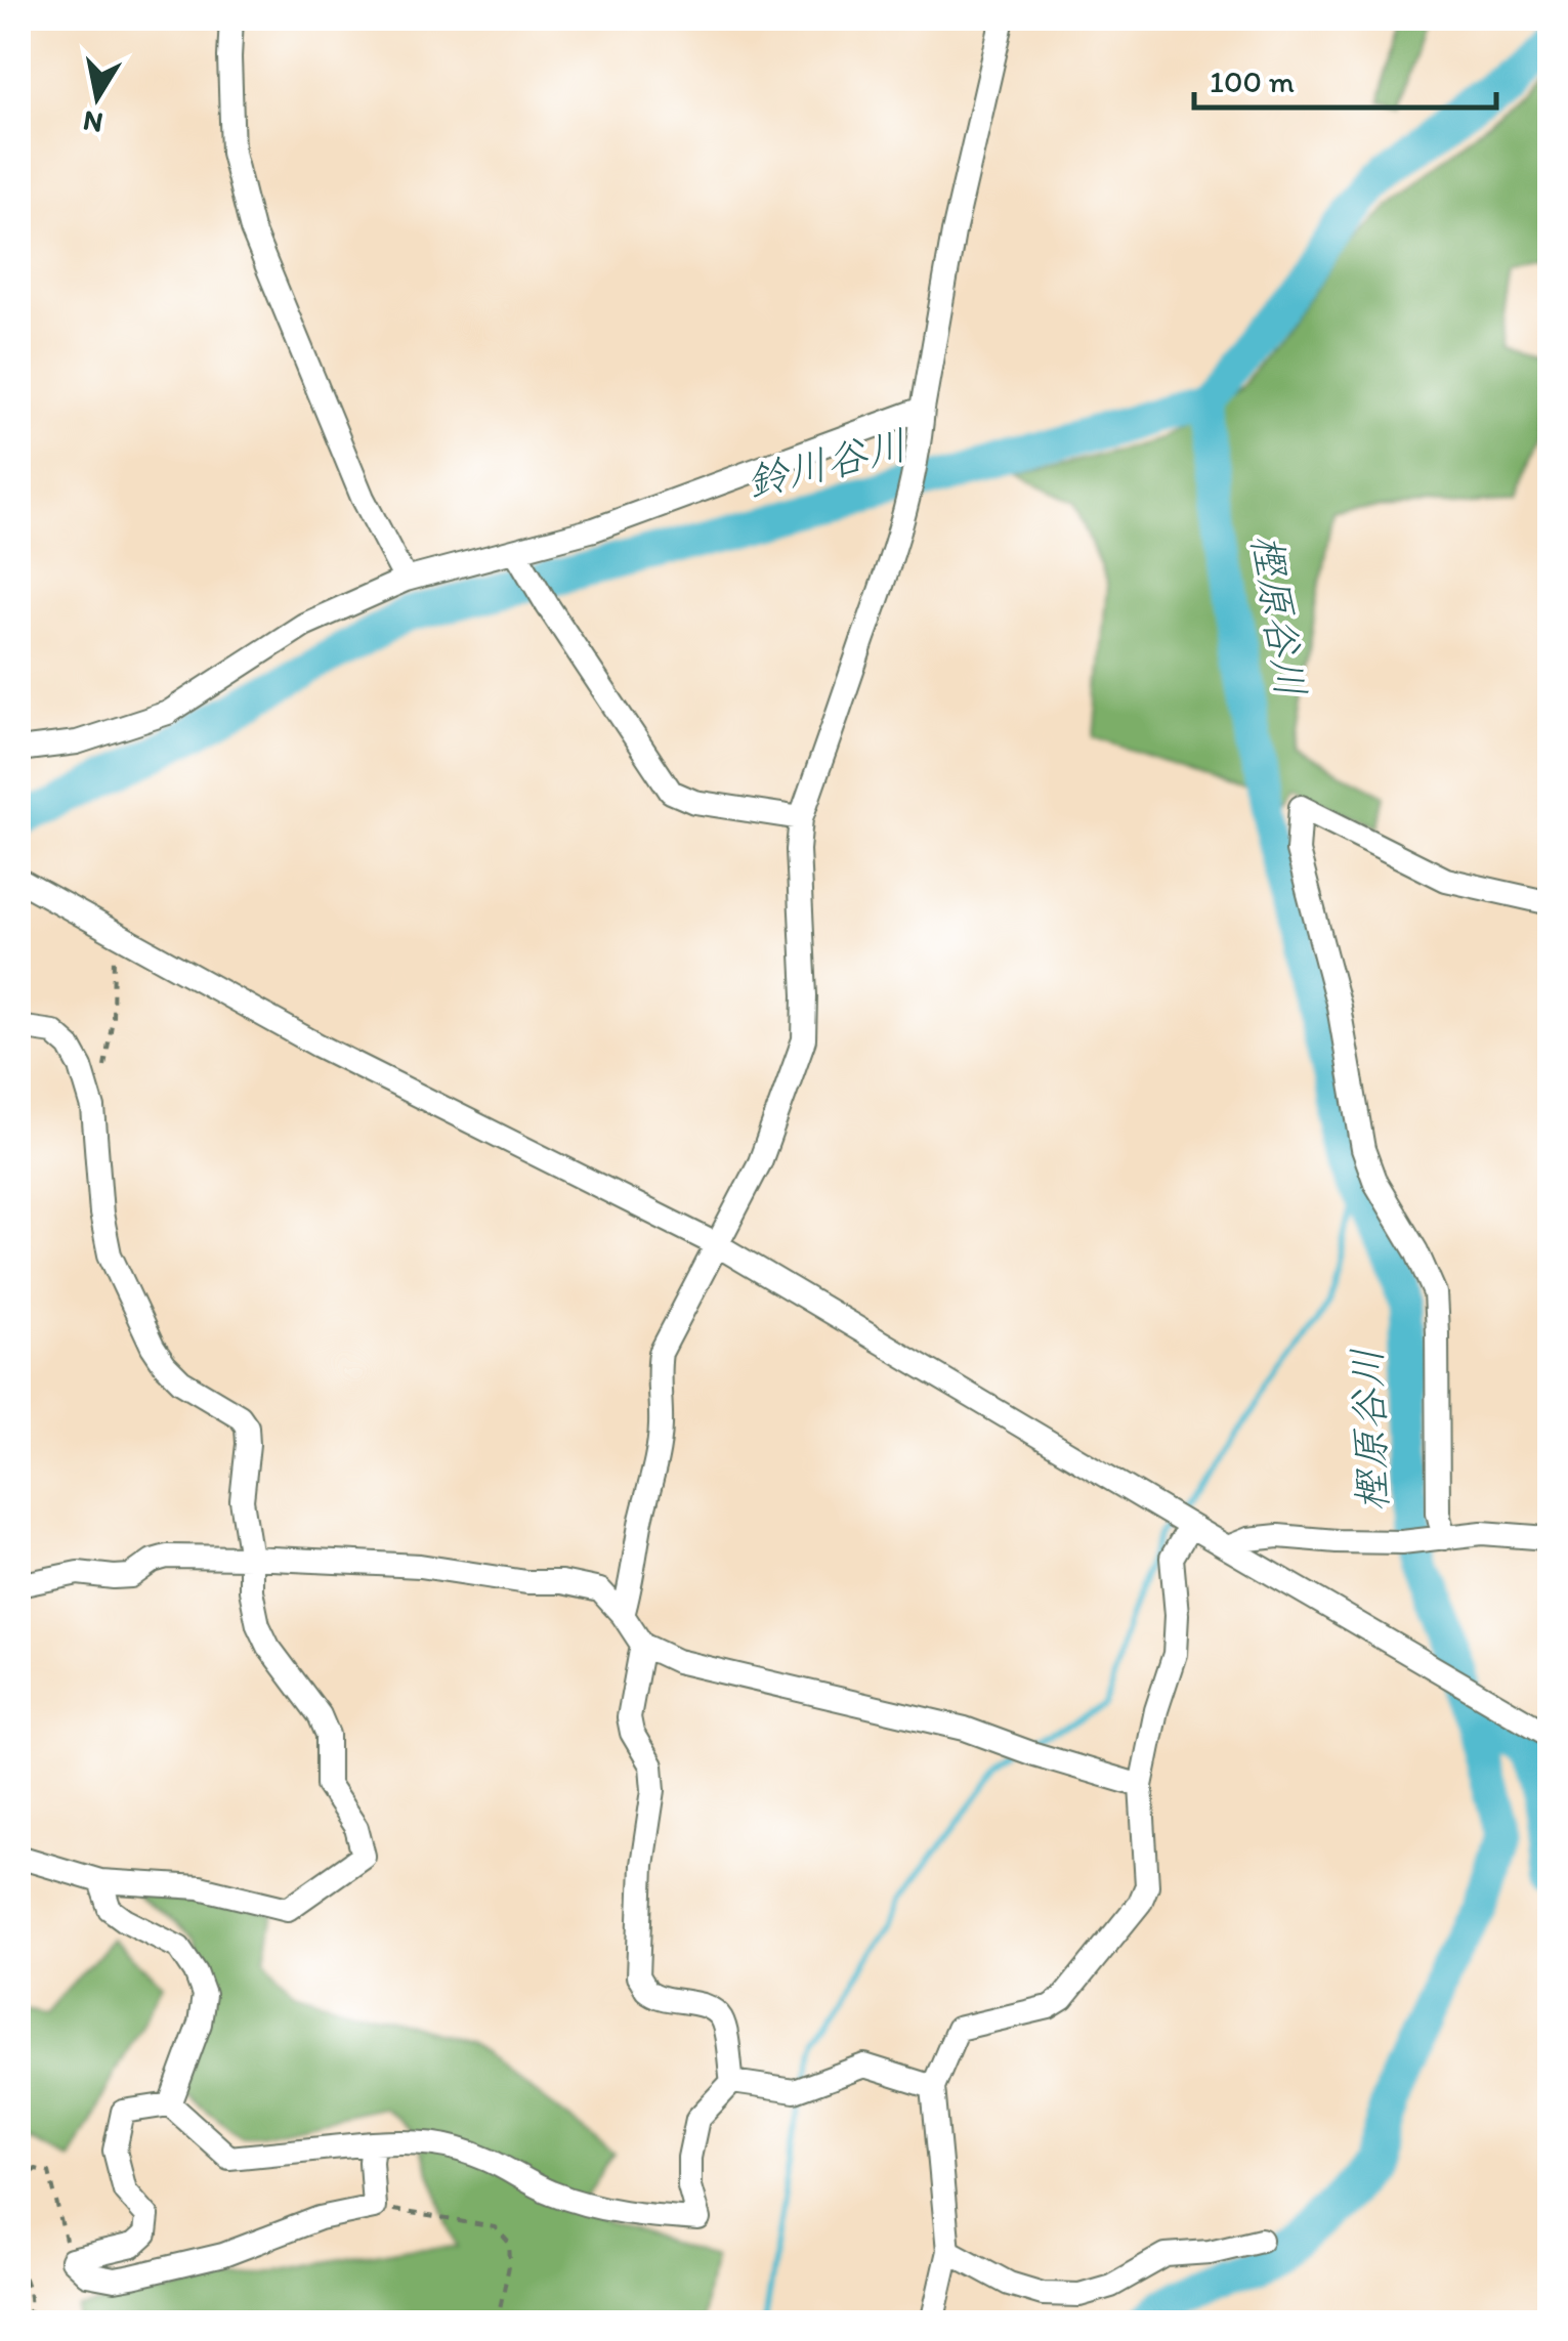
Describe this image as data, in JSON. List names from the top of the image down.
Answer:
{
  "water": ["鈴川谷川", "樫原谷川"],
  "scale_bar": "100 m",
  "north": "bottom"
}
